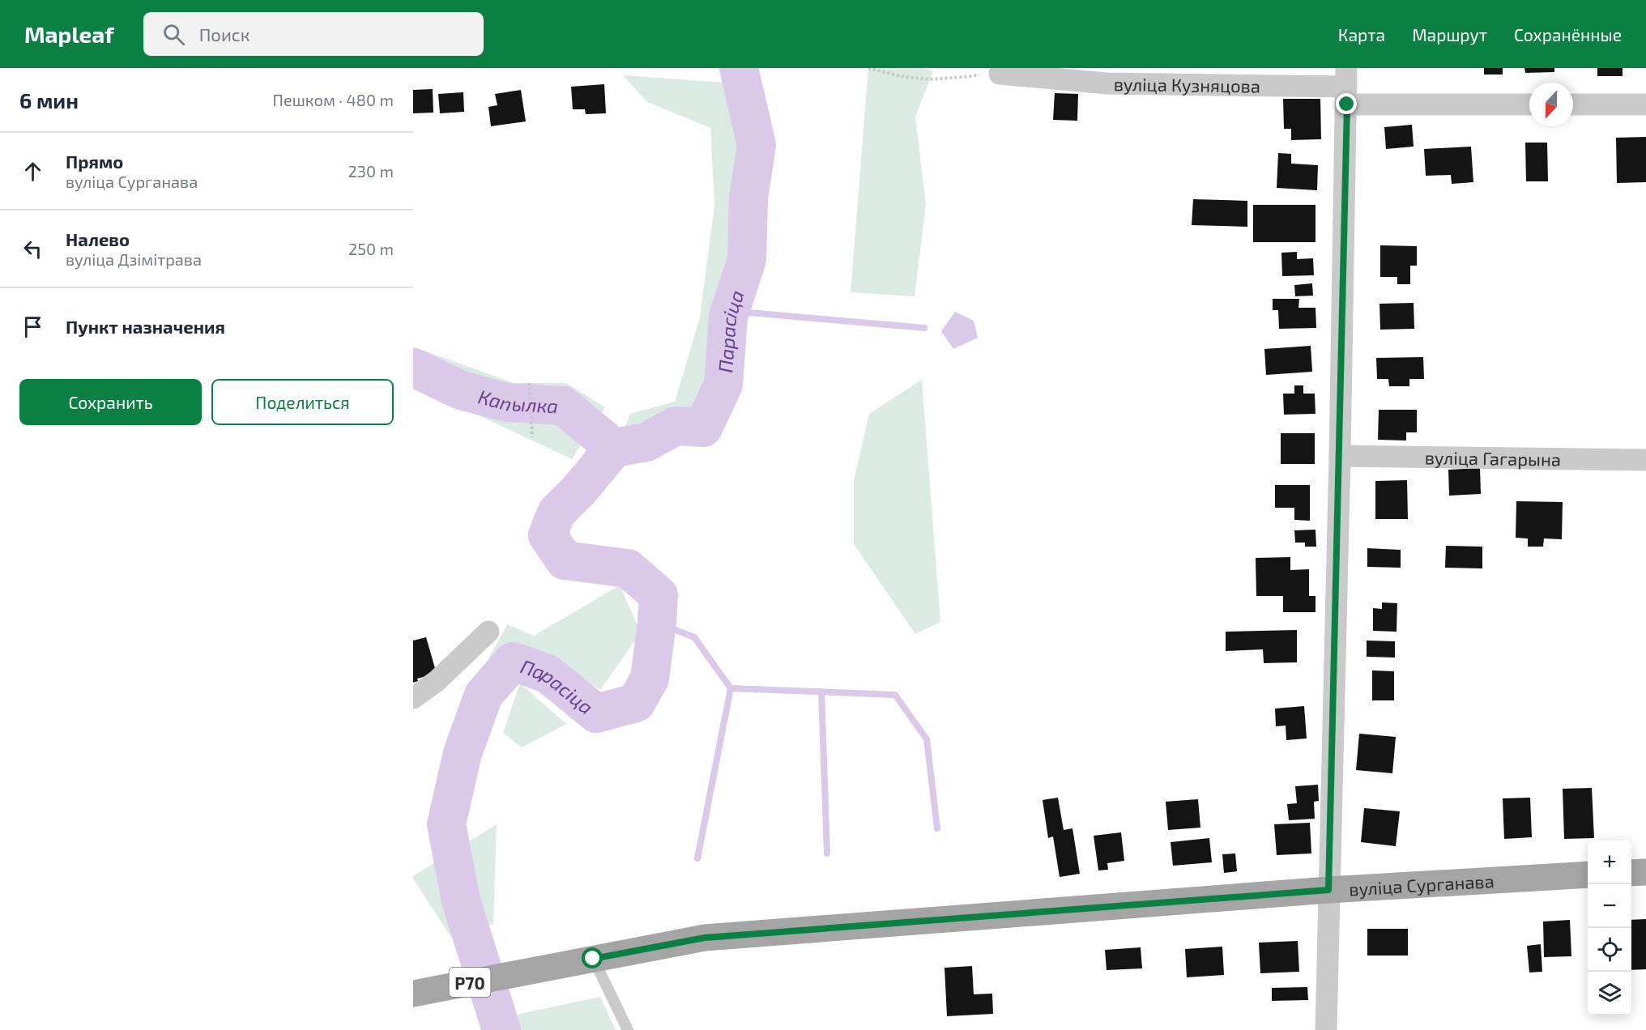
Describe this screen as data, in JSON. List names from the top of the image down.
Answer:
{
  "streets": {
    "main road": ["вуліца Сурганава", "Р70"],
    "street": ["вуліца Кузняцова", "вуліца Гагарына"]
  },
  "water": ["Парасіца", "Капылка"],
  "north": "bottom",
  "page": {
    "header": "Mapleaf",
    "search": "Поиск",
    "nav": ["Карта", "Маршрут", "Сохранённые"],
    "heading": ["6 мин", "Пешком · 480 m"],
    "list": [
      ["Прямо", "вуліца Сурганава", "230 m"],
      ["Налево", "вуліца Дзімітрава", "250 m"],
      "Пункт назначения"
    ],
    "buttons": ["Сохранить", "Поделиться"],
    "map_buttons": ["+", "−"]
  }
}
